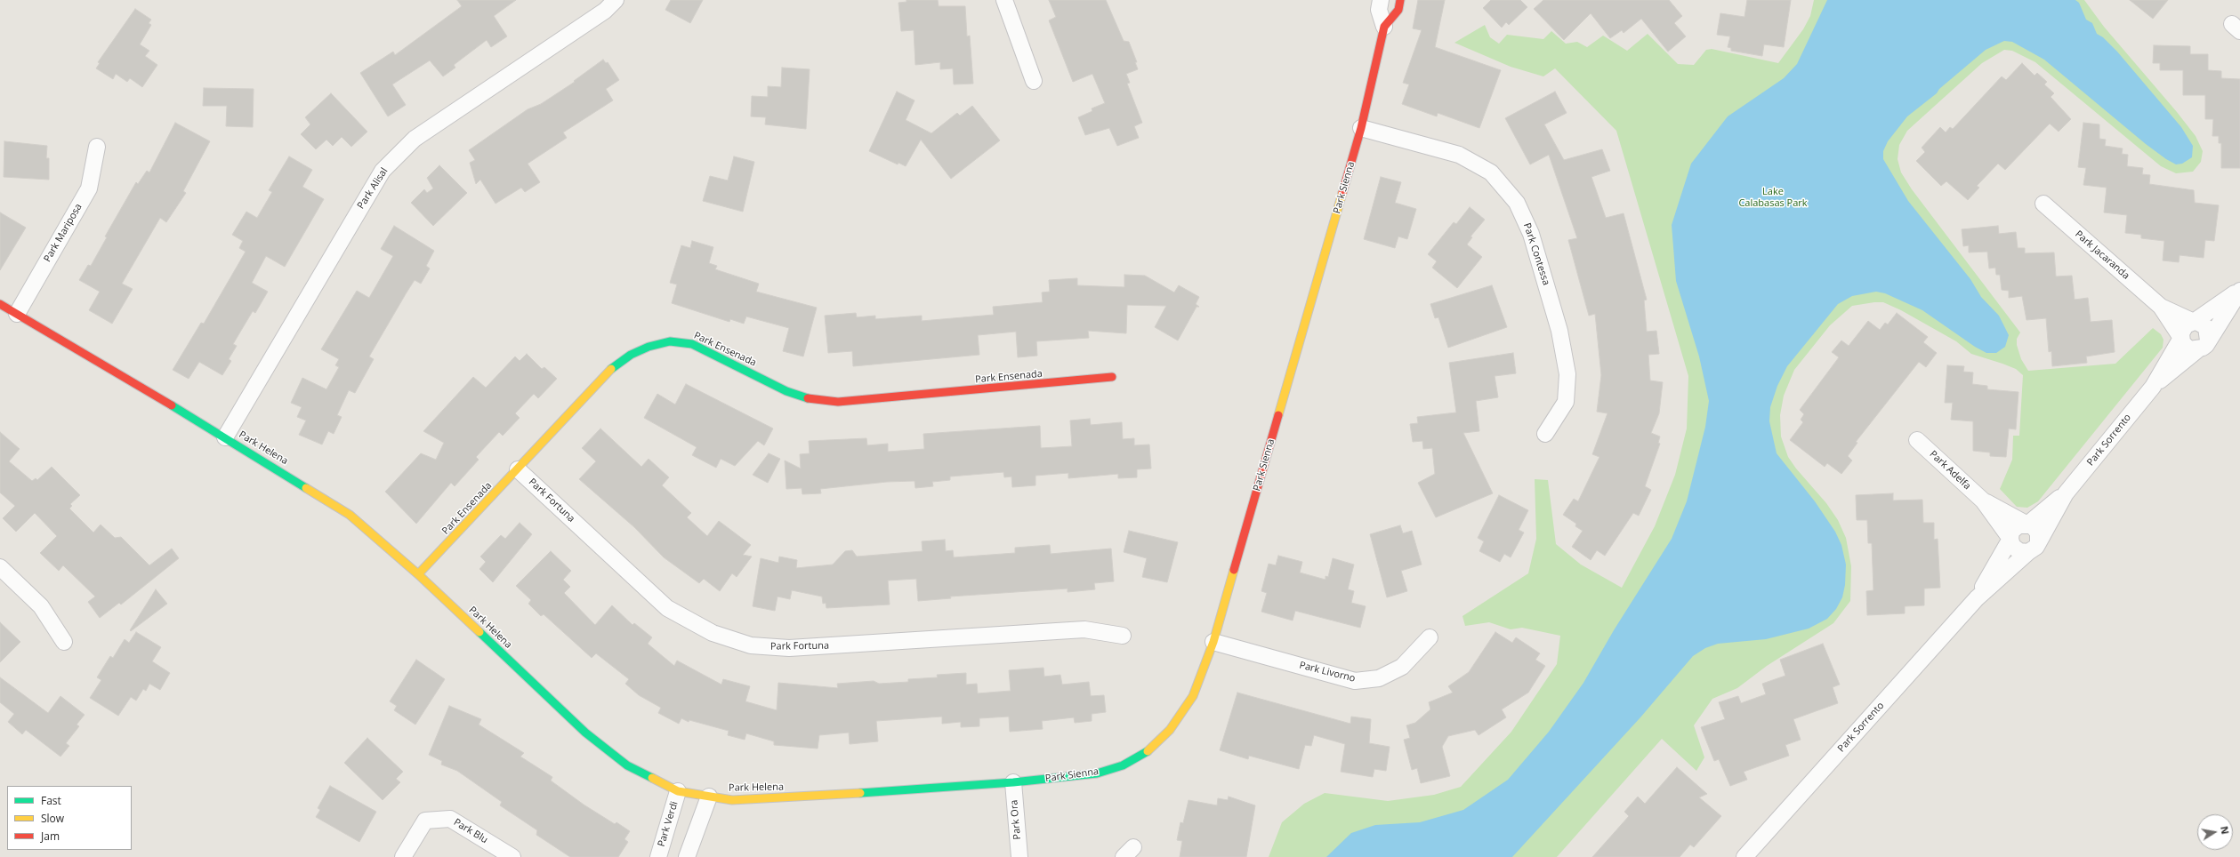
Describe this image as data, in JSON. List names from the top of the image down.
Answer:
{
  "streets": {
    "street": [
      "Park Sienna",
      "Park Alisal",
      "Park Mariposa",
      "Park Contessa",
      "Park Jacaranda",
      "Park Ensenada",
      "Park Sorrento",
      "Park Helena",
      "Park Adelfa",
      "Park Fortuna",
      "Park Livorno",
      "Park Ora",
      "Park Verdi",
      "Park Blu"
    ]
  },
  "crossings": [
    ["Park Sienna", "Park Contessa"],
    ["Park Sienna", "Park Helena"],
    ["Park Sienna", "Park Livorno"],
    ["Park Sienna", "Park Ora"],
    ["Park Alisal", "Park Helena"],
    ["Park Mariposa", "Park Helena"],
    ["Park Jacaranda", "Park Sorrento"],
    ["Park Ensenada", "Park Helena"],
    ["Park Ensenada", "Park Fortuna"],
    ["Park Sorrento", "Park Adelfa"],
    ["Park Helena", "Park Ora"],
    ["Park Helena", "Park Verdi"]
  ],
  "parks": ["Lake Calabasas Park"],
  "legend": ["Fast", "Slow", "Jam"],
  "north": "right"
}
